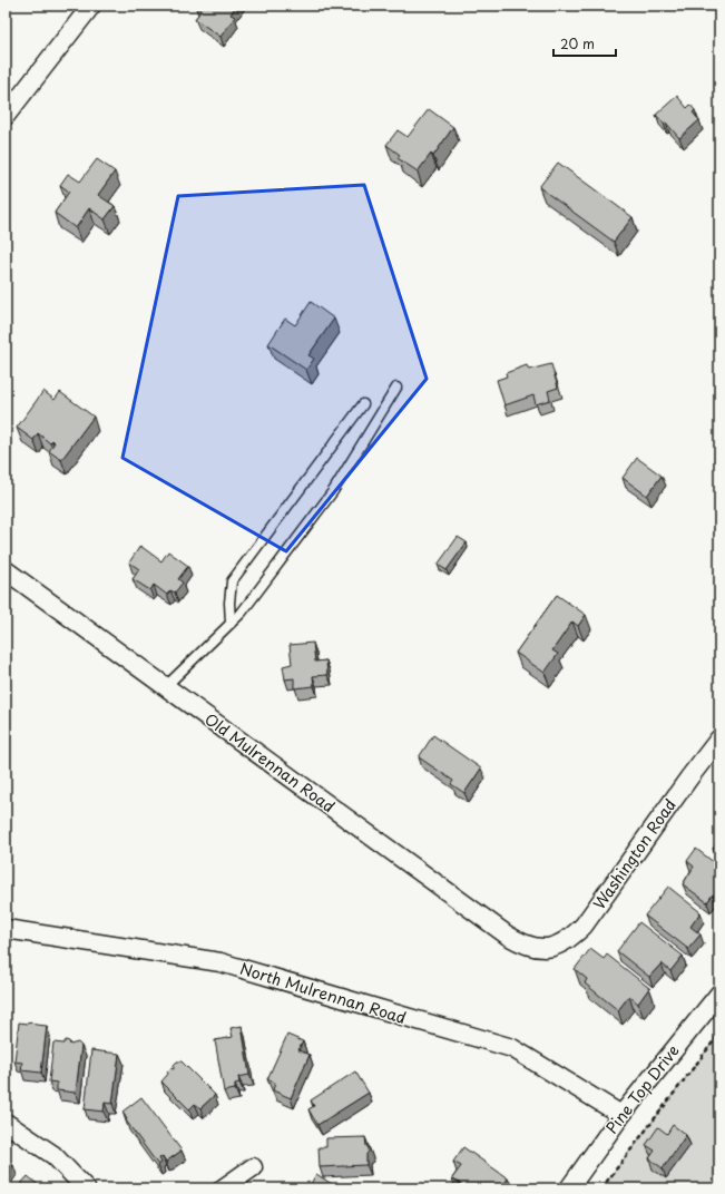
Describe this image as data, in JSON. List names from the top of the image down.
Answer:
{
  "streets": {
    "street": [
      "Old Mulrennan Road",
      "Washington Road",
      "North Mulrennan Road",
      "Pine Top Drive"
    ]
  },
  "crossings": [
    ["Old Mulrennan Road", "Washington Road"],
    ["North Mulrennan Road", "Pine Top Drive"]
  ],
  "scale_bar": "20 m"
}
